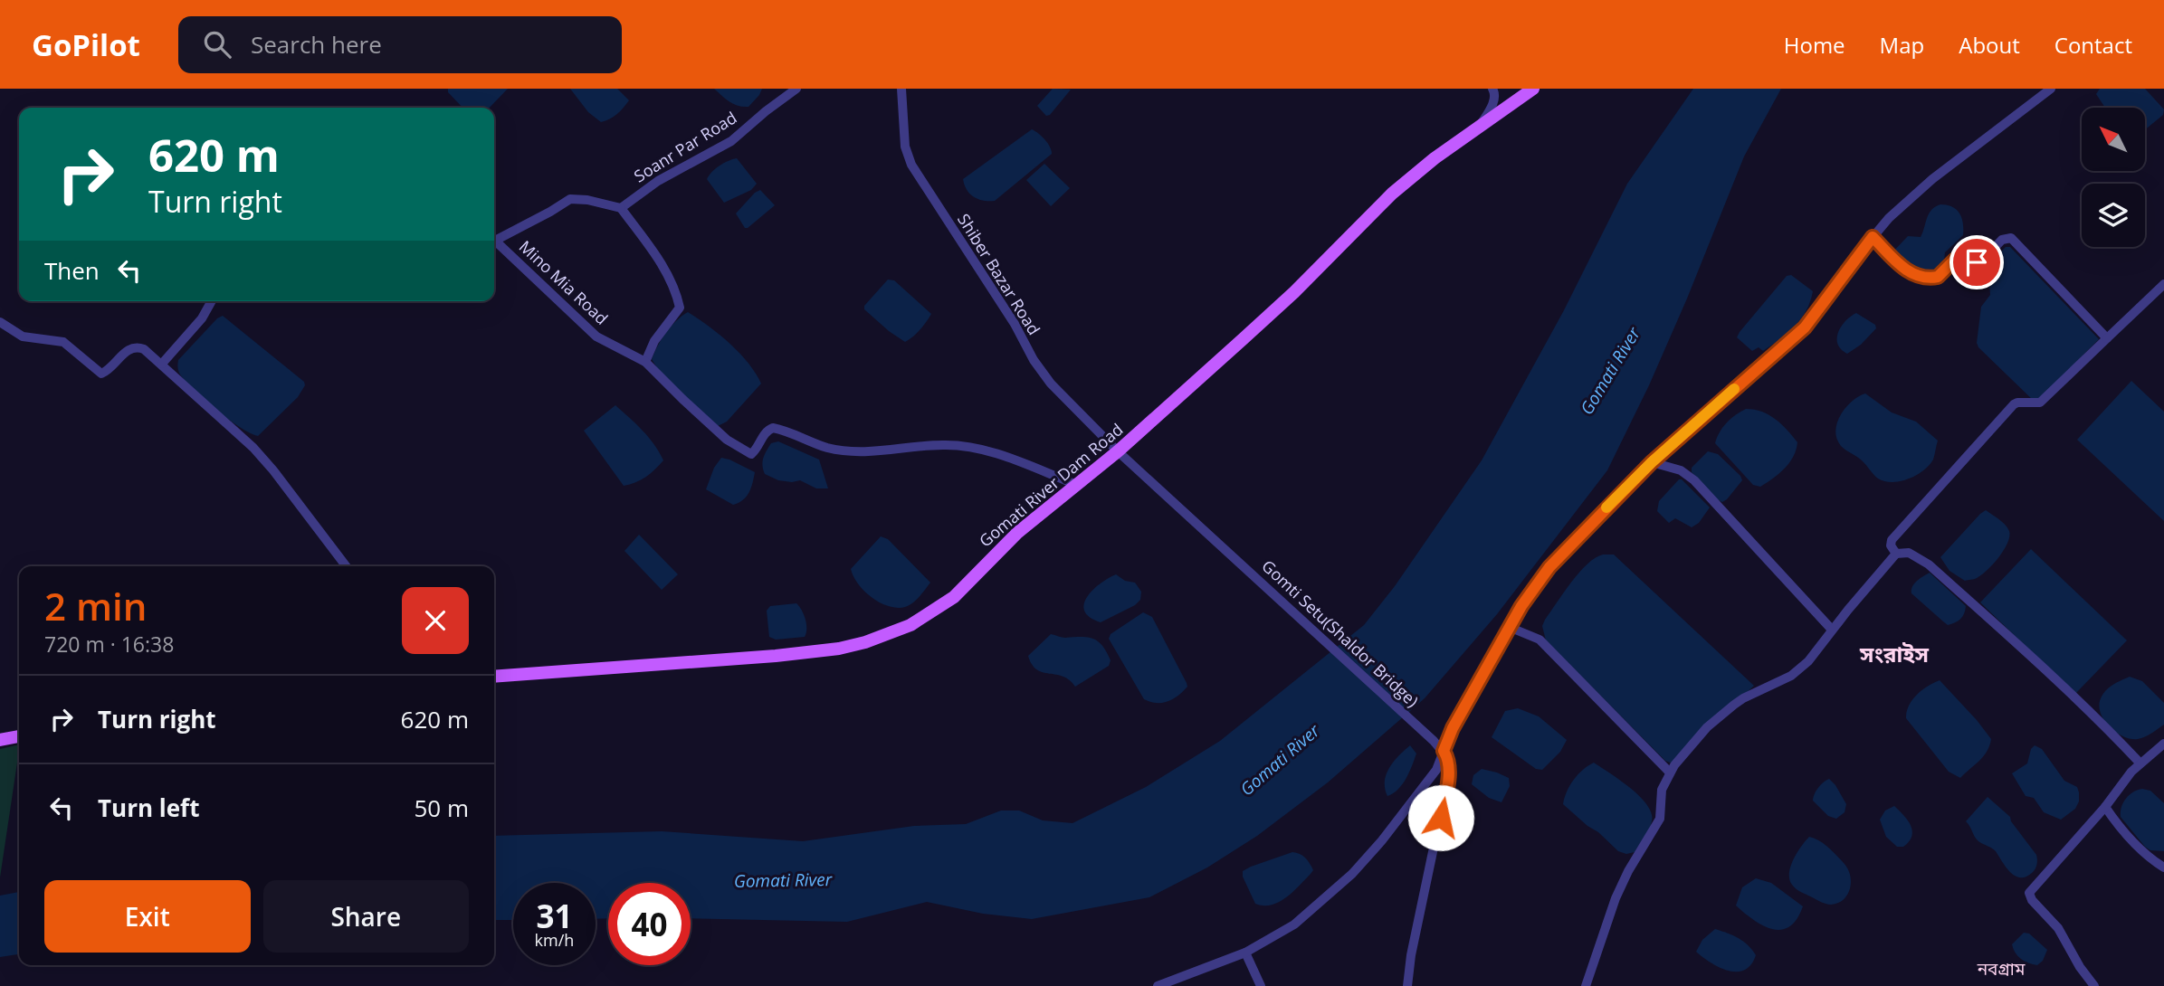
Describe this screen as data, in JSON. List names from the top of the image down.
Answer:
{
  "streets": {
    "main road": ["Gomati River Dam Road"],
    "street": [
      "Soanr Par Road",
      "Shiber Bazar Road",
      "Mino Mia Road",
      "Gomti Setu(Shaldor Bridge)"
    ]
  },
  "crossings": [
    ["Shiber Bazar Road", "Gomati River Dam Road"],
    ["Shiber Bazar Road", "Gomti Setu(Shaldor Bridge)"],
    ["Mino Mia Road", "Gomati River Dam Road"]
  ],
  "districts": ["সংরাইস", "নবগ্ৰাম"],
  "water": ["Gomati River"],
  "north": "top left",
  "page": {
    "header": "GoPilot",
    "search": "Search here",
    "nav": [
      "Home",
      "Map",
      "About",
      "Contact"
    ],
    "turn": ["620 m", "Turn right"],
    "then": "Then",
    "heading": ["2 min", "720 m · 16:38"],
    "list": [
      {
        "name": "Turn right",
        "value": "620 m"
      },
      {
        "name": "Turn left",
        "value": "50 m"
      }
    ],
    "buttons": ["Exit", "Share"],
    "speed": "31 km/h",
    "limit": "40"
  }
}
